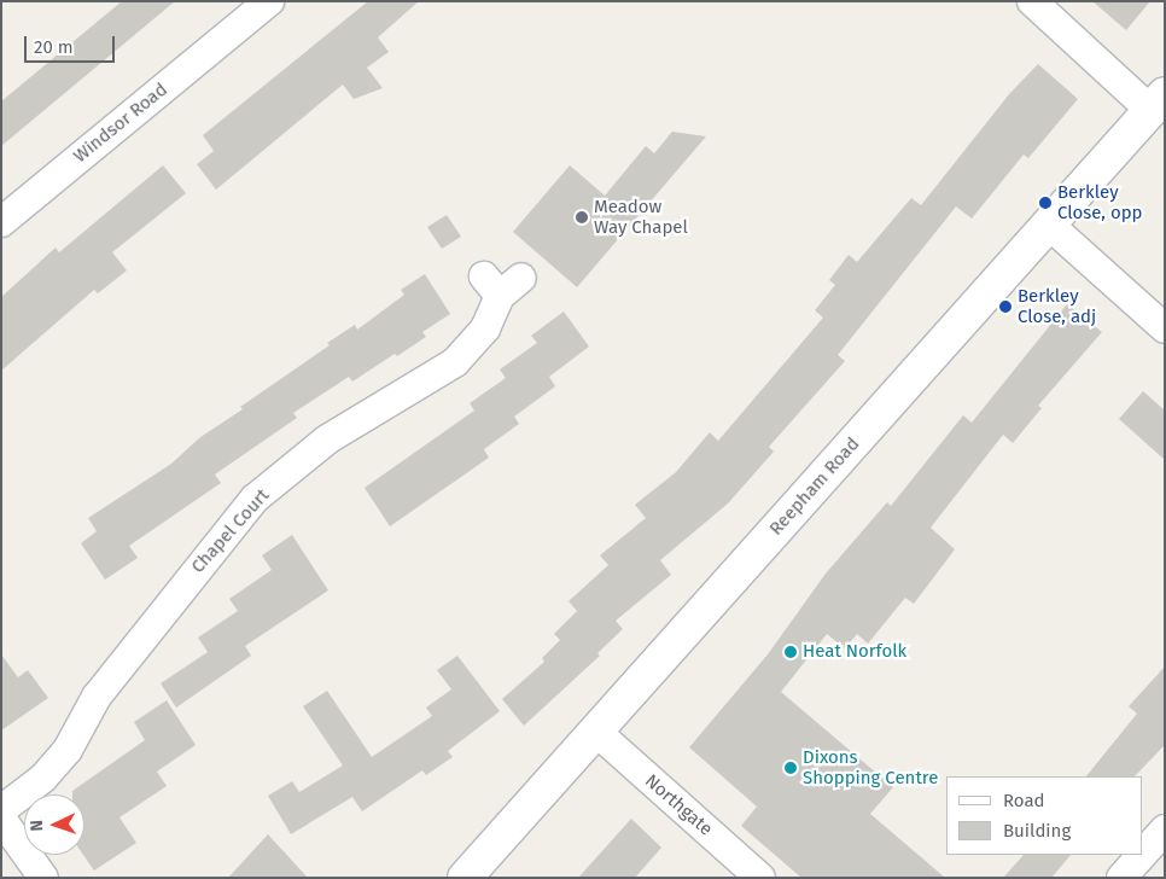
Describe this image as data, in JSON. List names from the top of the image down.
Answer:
{
  "streets": {
    "street": [
      "Windsor Road",
      "Reepham Road",
      "Chapel Court",
      "Northgate"
    ]
  },
  "crossings": [
    ["Reepham Road", "Northgate"]
  ],
  "places": [
    "Berkley Close, opp",
    "Meadow Way Chapel",
    "Berkley Close, adj",
    "Heat Norfolk",
    "Dixons Shopping Centre"
  ],
  "legend": ["Road", "Building"],
  "scale_bar": "20 m",
  "north": "left"
}
